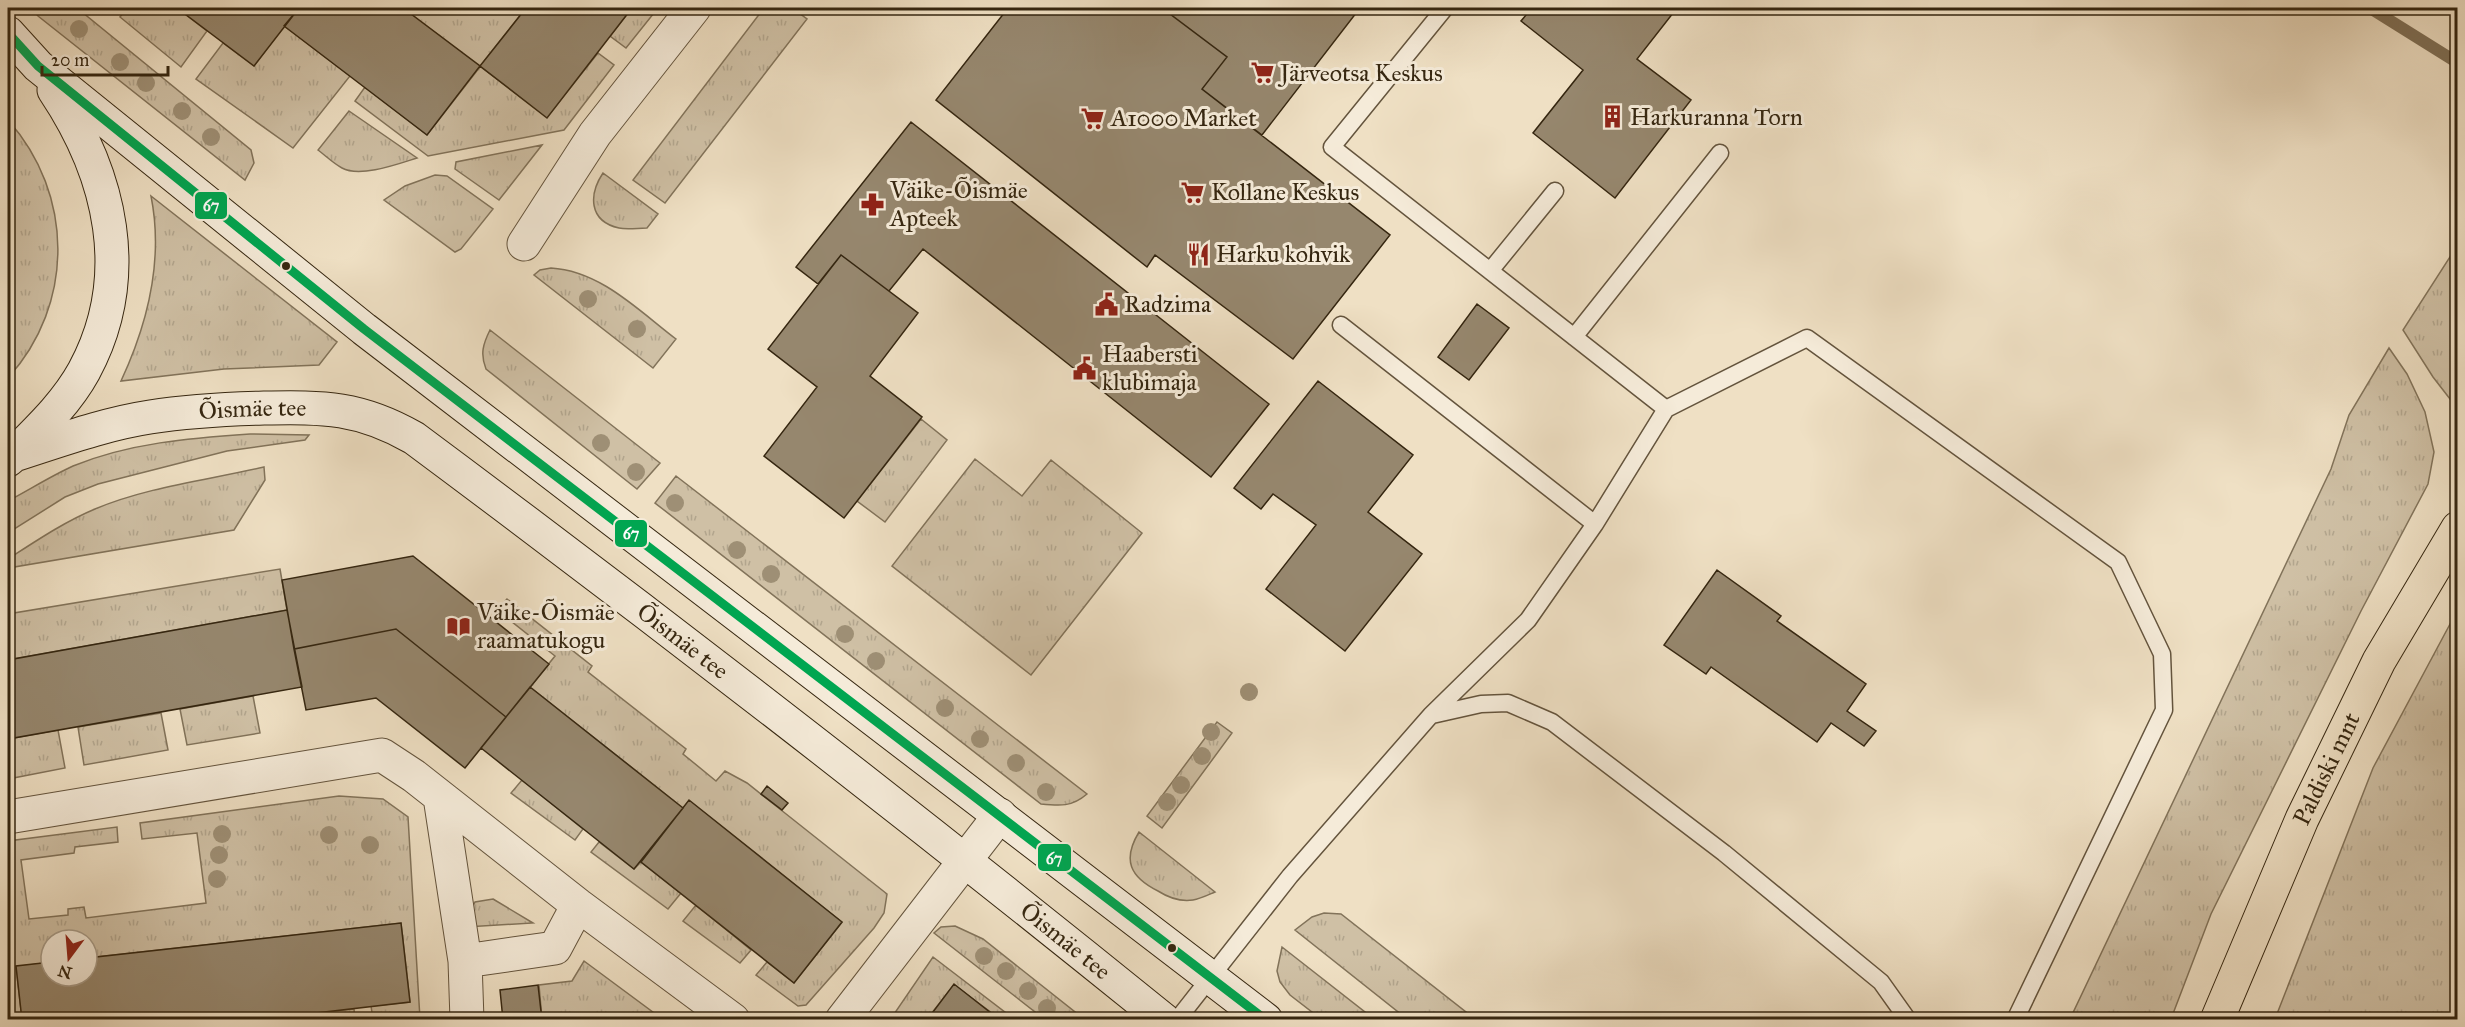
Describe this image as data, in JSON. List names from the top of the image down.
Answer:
{
  "streets": {
    "main road": ["Õismäe tee", "Paldiski mnt"]
  },
  "places": {
    "supermarket": ["Järveotsa Keskus", "A1000 Market", "Kollane Keskus"],
    "building": ["Harkuranna Torn"],
    "pharmacy": ["Väike-Õismäe Apteek"],
    "restaurant": ["Harku kohvik"],
    "public building": ["Radzima", "Haabersti klubimaja"],
    "library": ["Väike-Õismäe raamatukogu"]
  },
  "lines": ["transit line 67"],
  "scale_bar": "20 m",
  "north": "bottom"
}
